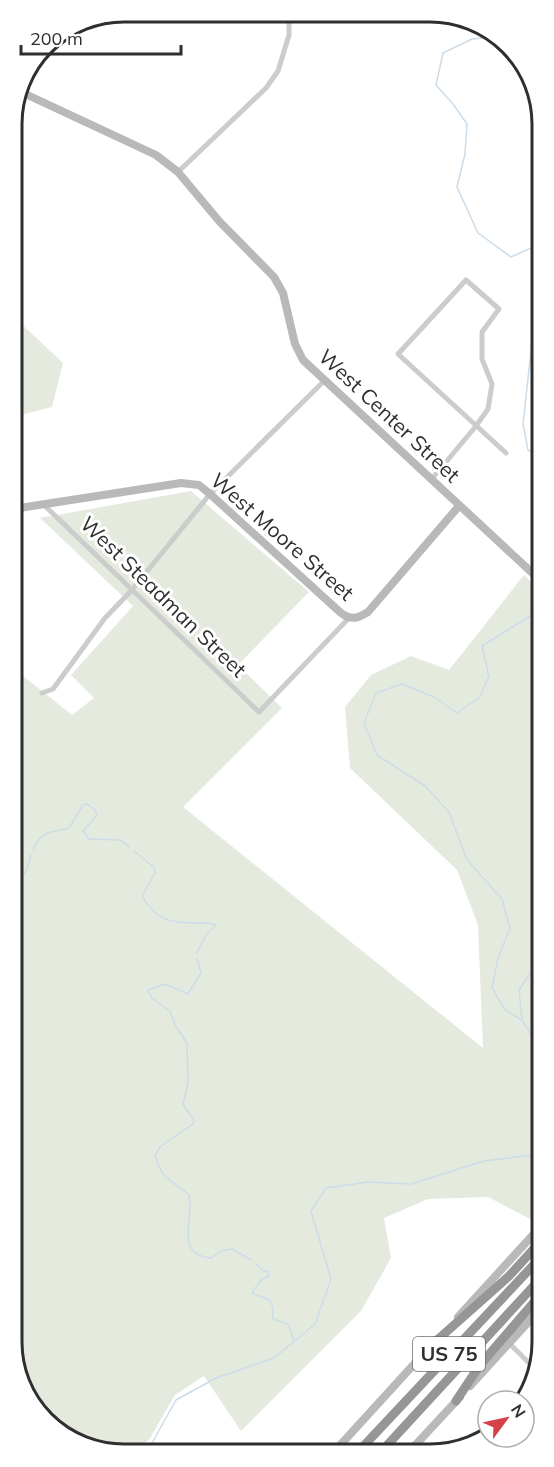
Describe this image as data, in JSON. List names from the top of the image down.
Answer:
{
  "streets": {
    "highway": ["US 75"],
    "street": ["West Center Street", "West Moore Street", "West Steadman Street"]
  },
  "crossings": [
    ["West Moore Street", "West Steadman Street"]
  ],
  "scale_bar": "200 m",
  "north": "top right"
}
